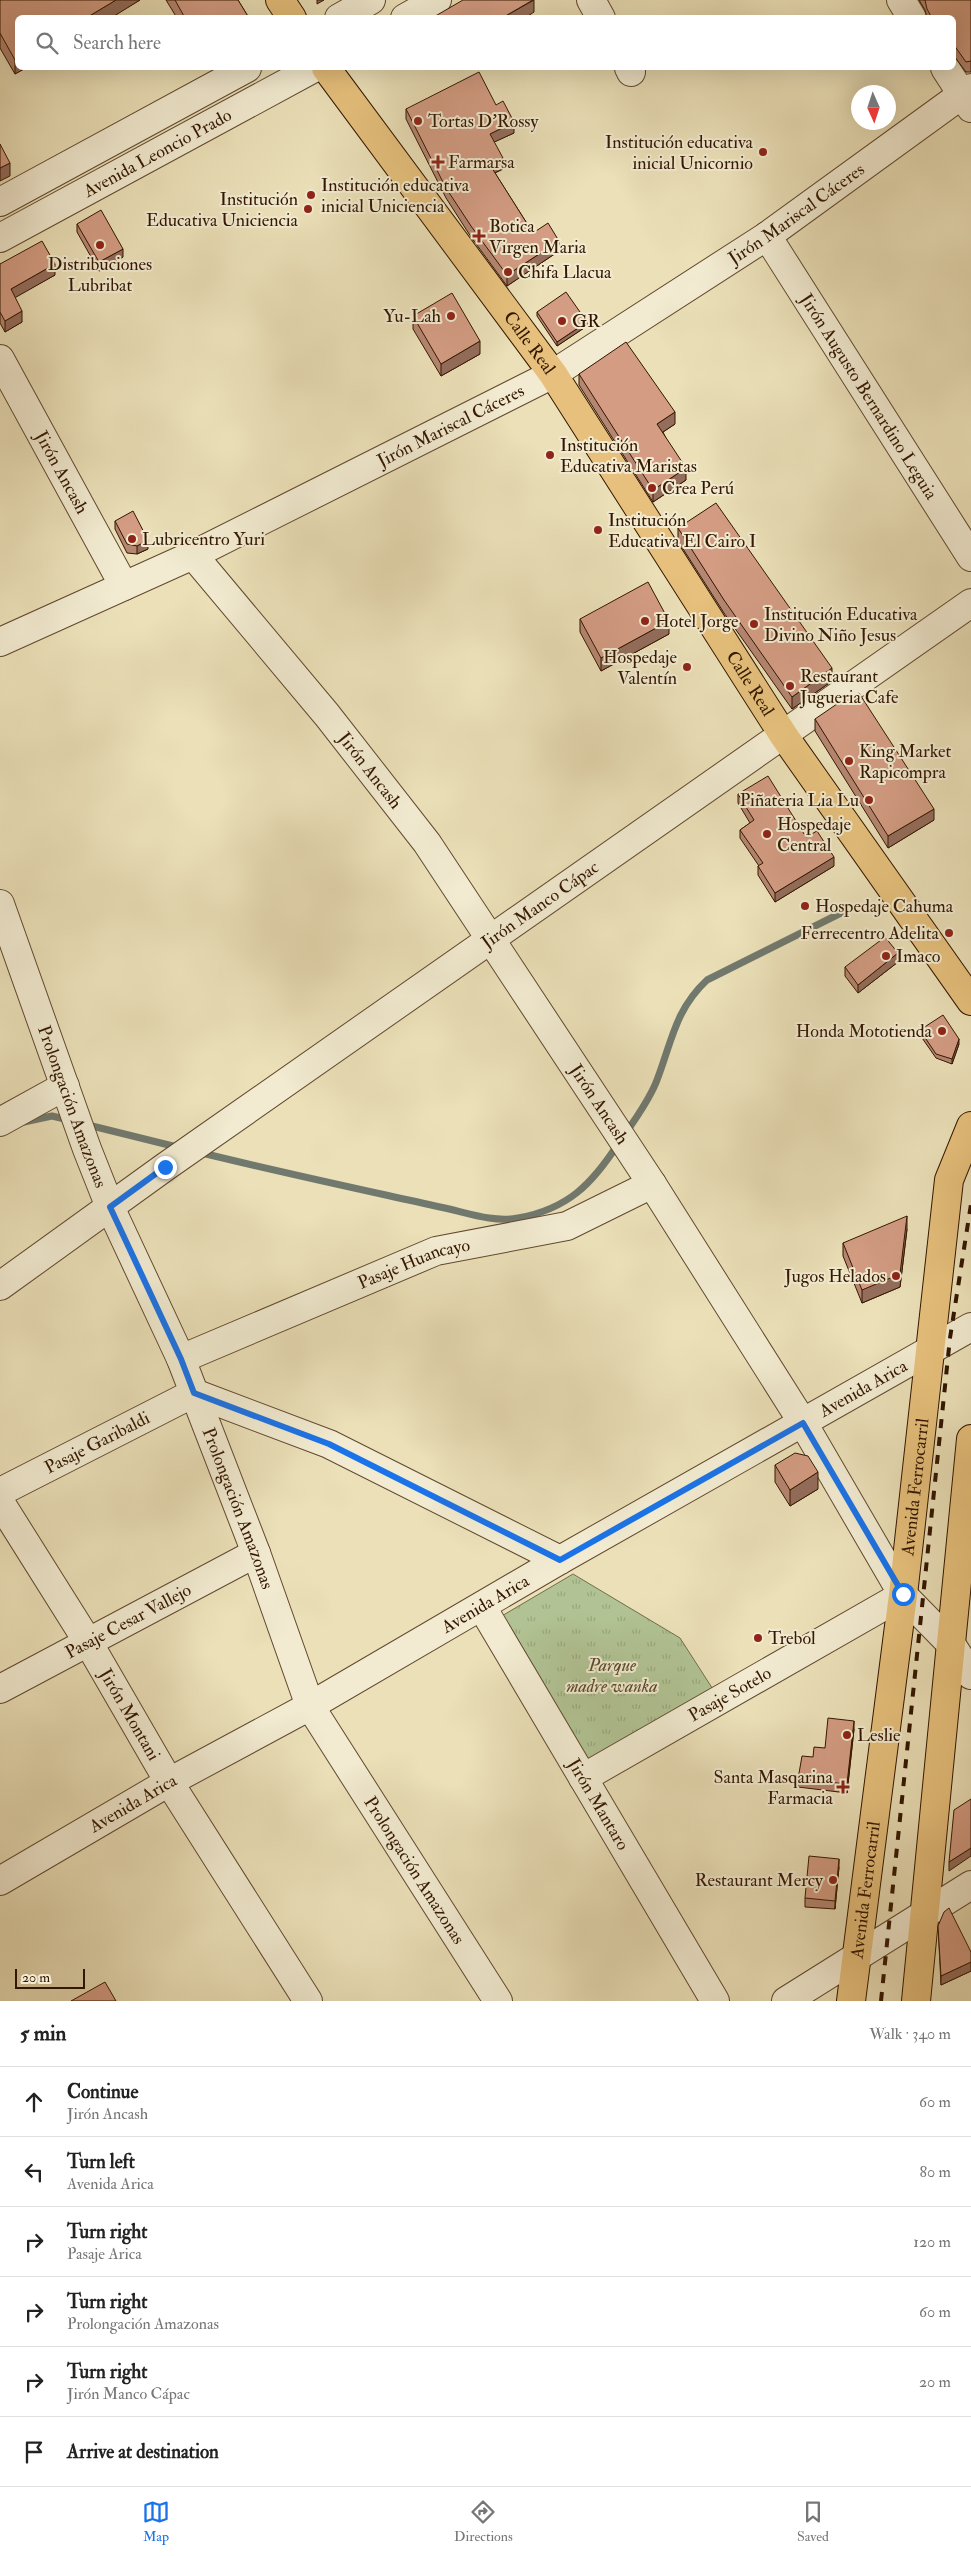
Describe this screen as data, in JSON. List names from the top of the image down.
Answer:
{
  "streets": {
    "main road": ["Calle Real", "Avenida Ferrocarril"],
    "street": [
      "Avenida Leoncio Prado",
      "Jirón Mariscal Cáceres",
      "Jirón Augusto Bernardino Leguia",
      "Jirón Ancash",
      "Jirón Manco Cápac",
      "Prolongación Amazonas",
      "Pasaje Huancayo",
      "Avenida Arica",
      "Pasaje Garibaldi",
      "Pasaje Cesar Vallejo",
      "Pasaje Sotelo",
      "Jirón Montani",
      "Jirón Mantaro"
    ]
  },
  "crossings": [
    ["Jirón Mariscal Cáceres", "Calle Real"],
    ["Jirón Mariscal Cáceres", "Jirón Augusto Bernardino Leguia"],
    ["Jirón Mariscal Cáceres", "Jirón Ancash"],
    ["Calle Real", "Jirón Manco Cápac"],
    ["Jirón Ancash", "Jirón Manco Cápac"],
    ["Jirón Ancash", "Pasaje Huancayo"],
    ["Jirón Ancash", "Avenida Arica"],
    ["Jirón Ancash", "Avenida Ferrocarril"],
    ["Jirón Ancash", "Pasaje Sotelo"],
    ["Jirón Manco Cápac", "Prolongación Amazonas"],
    ["Prolongación Amazonas", "Pasaje Huancayo"],
    ["Prolongación Amazonas", "Avenida Arica"],
    ["Prolongación Amazonas", "Pasaje Garibaldi"],
    ["Prolongación Amazonas", "Pasaje Cesar Vallejo"],
    ["Avenida Arica", "Avenida Ferrocarril"],
    ["Avenida Arica", "Jirón Montani"],
    ["Avenida Arica", "Jirón Mantaro"],
    ["Avenida Ferrocarril", "Pasaje Sotelo"],
    ["Pasaje Cesar Vallejo", "Jirón Montani"],
    ["Pasaje Sotelo", "Jirón Mantaro"]
  ],
  "parks": ["Parque madre wanka"],
  "places": {
    "other": [
      "Tortas D'Rossy",
      "Institución educativa inicial Unicornio",
      "Institución educativa inicial Uniciencia",
      "Institución Educativa Uniciencia",
      "Distribuciones Lubribat",
      "Chifa Llacua",
      "Yu-Lah",
      "GR",
      "Institución Educativa Maristas",
      "Crea Perú",
      "Institución Educativa El Cairo I",
      "Lubricentro Yuri",
      "Hotel Jorge",
      "Institución Educativa Divino Niño Jesus",
      "Hospedaje Valentín",
      "Restaurant Jugueria Cafe",
      "King Market Rapicompra",
      "Piñateria Lia Lu",
      "Hospedaje Central",
      "Hospedaje Cahuma",
      "Ferrecentro Adelita",
      "Imaco",
      "Honda Mototienda",
      "Jugos Helados",
      "Trebol",
      "Leslie",
      "Restaurant Mercy"
    ],
    "health": ["Farmarsa", "Botica Virgen Maria", "Santa Masqarina Farmacia"]
  },
  "scale_bar": "20 m",
  "north": "bottom",
  "page": {
    "search": "Search here",
    "scale": "20 m",
    "heading": ["5 min", "Walk · 340 m"],
    "list": [
      ["Continue", "Jirón Ancash", "60 m"],
      ["Turn left", "Avenida Arica", "80 m"],
      ["Turn right", "Pasaje Arica", "120 m"],
      ["Turn right", "Prolongación Amazonas", "60 m"],
      ["Turn right", "Jirón Manco Cápac", "20 m"],
      "Arrive at destination"
    ],
    "nav": ["Map", "Directions", "Saved"]
  }
}
